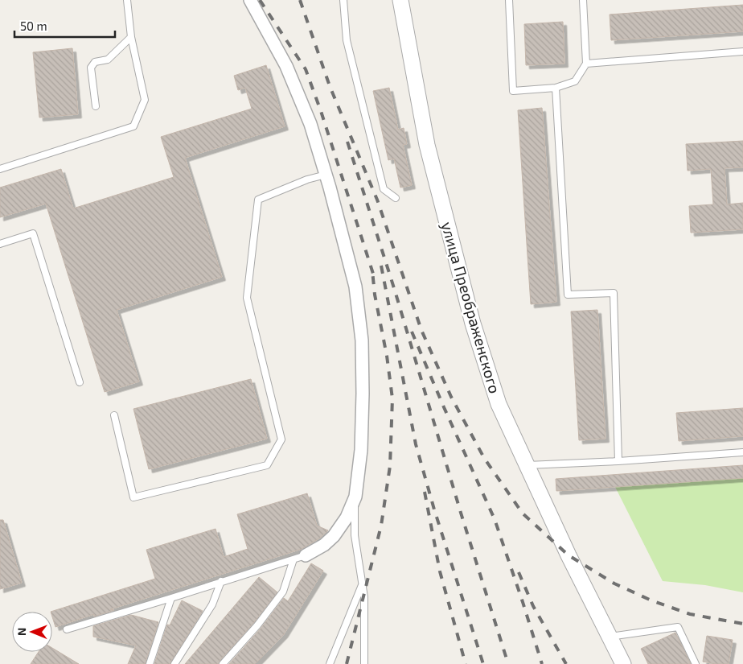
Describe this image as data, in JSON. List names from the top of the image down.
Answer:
{
  "streets": {
    "street": ["улица Преображенского"]
  },
  "scale_bar": "50 m",
  "north": "left"
}
